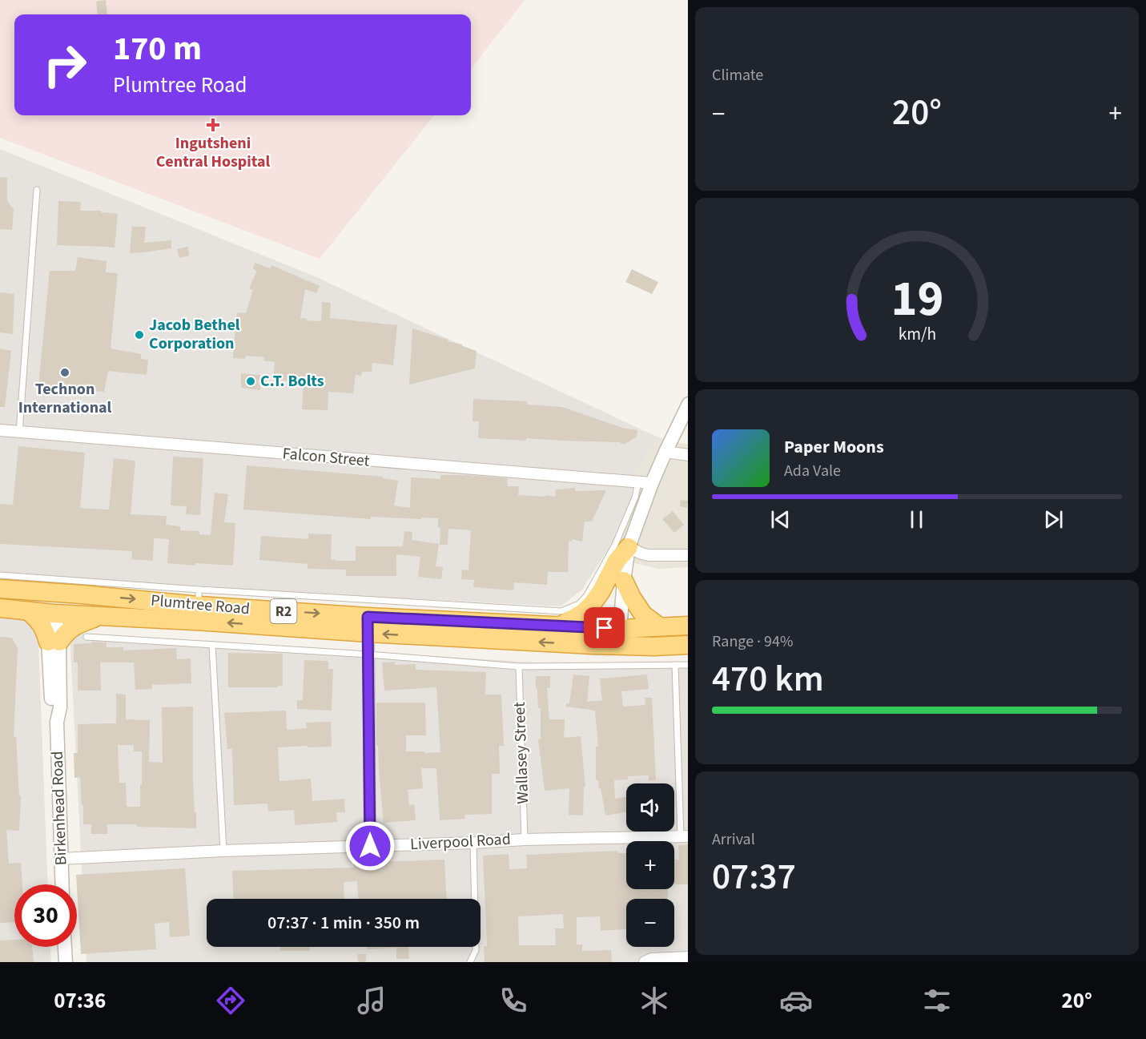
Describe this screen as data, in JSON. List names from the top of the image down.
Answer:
{
  "streets": {
    "highway": ["Plumtree Road", "R2"],
    "street": ["Falcon Street", "Birkenhead Road", "Liverpool Road"],
    "lane": ["Wallasey Street"]
  },
  "crossings": [
    ["Plumtree Road", "Birkenhead Road"],
    ["Wallasey Street", "Liverpool Road"],
    ["Birkenhead Road", "Liverpool Road"]
  ],
  "places": {
    "health": ["Ingutsheni Central Hospital"],
    "other": ["Jacob Bethel Corporation", "Technon International", "C.T. Bolts"]
  },
  "page": {
    "tile": [
      "Climate",
      ["Range · 94%", "470 km"],
      ["Arrival", "07:37"]
    ],
    "turn": ["170 m", "Plumtree Road"],
    "heat": ["−", "20°", "+"],
    "song": ["Paper Moons", "Ada Vale"],
    "map_buttons": ["+", "−"],
    "limit": "30",
    "trip": "07:37 · 1 min · 350 m",
    "tabs": ["07:36", "20°"],
    "gauge": ["19", "km/h"]
  }
}
